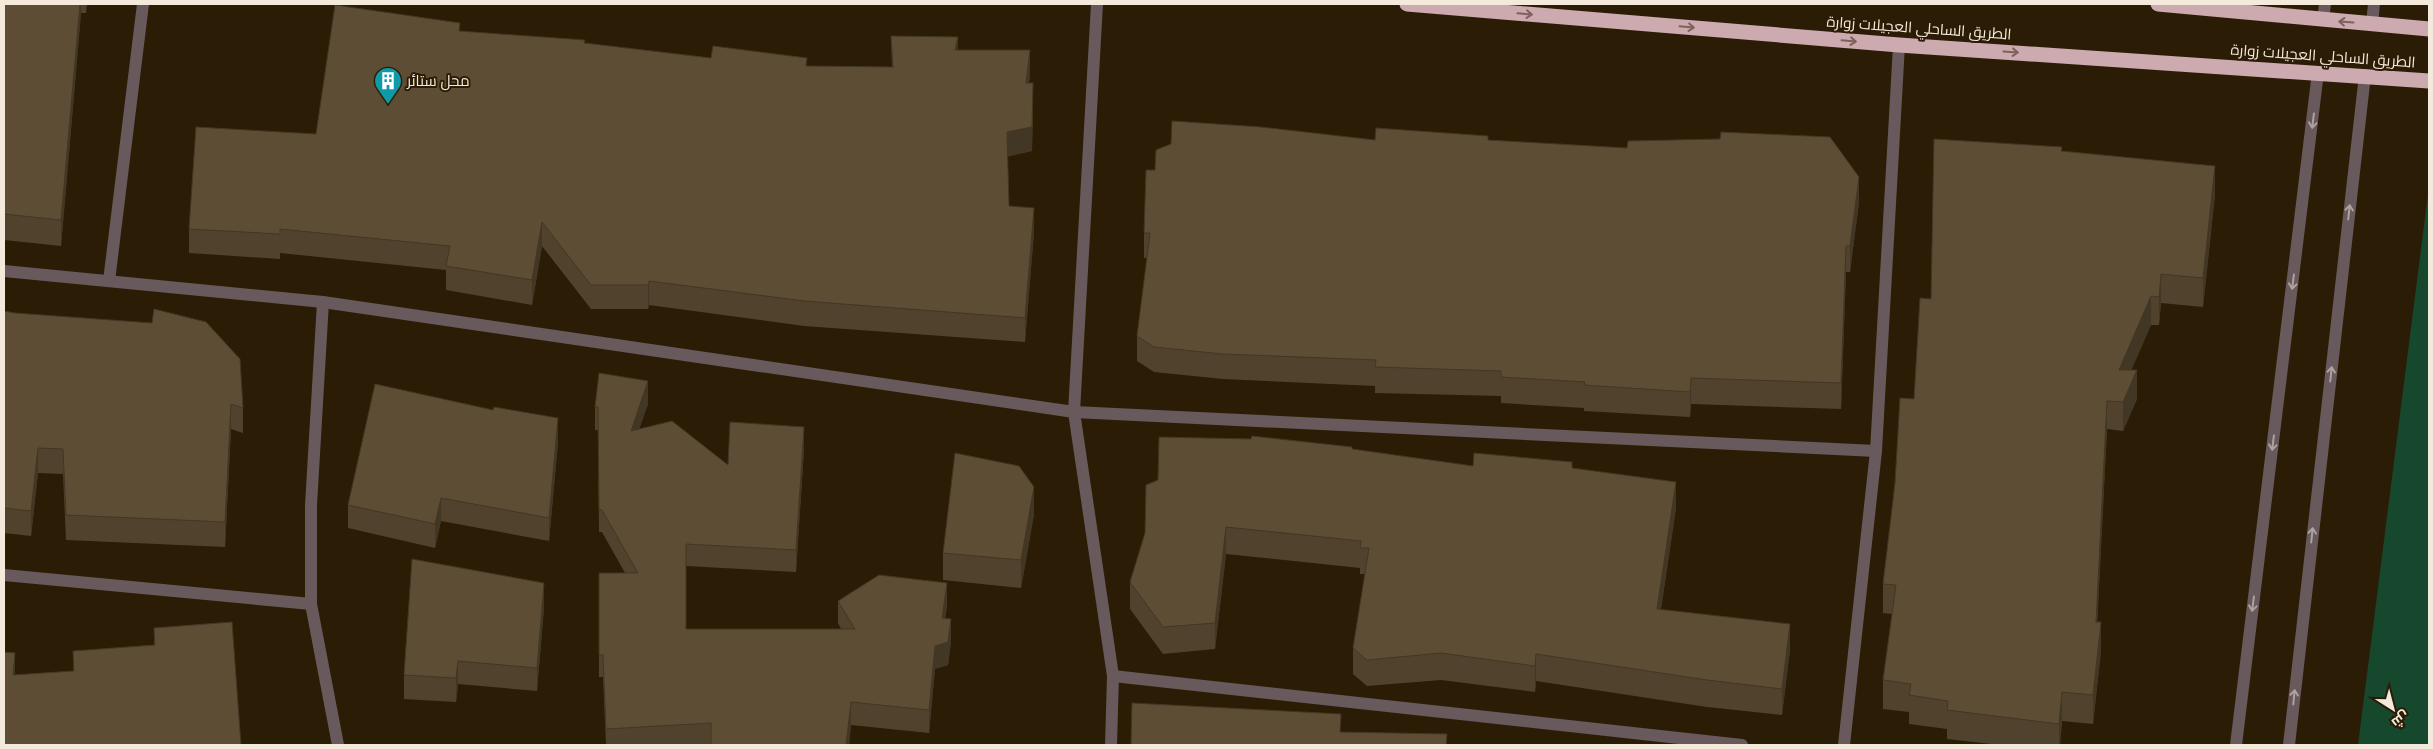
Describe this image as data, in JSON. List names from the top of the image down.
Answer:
{
  "streets": {
    "highway": ["الطريق الساحلي العجيلات زوارة"]
  },
  "one_way": ["الطريق الساحلي العجيلات زوارة"],
  "places": {
    "building": ["محل ستائر"]
  },
  "north": "bottom right"
}
